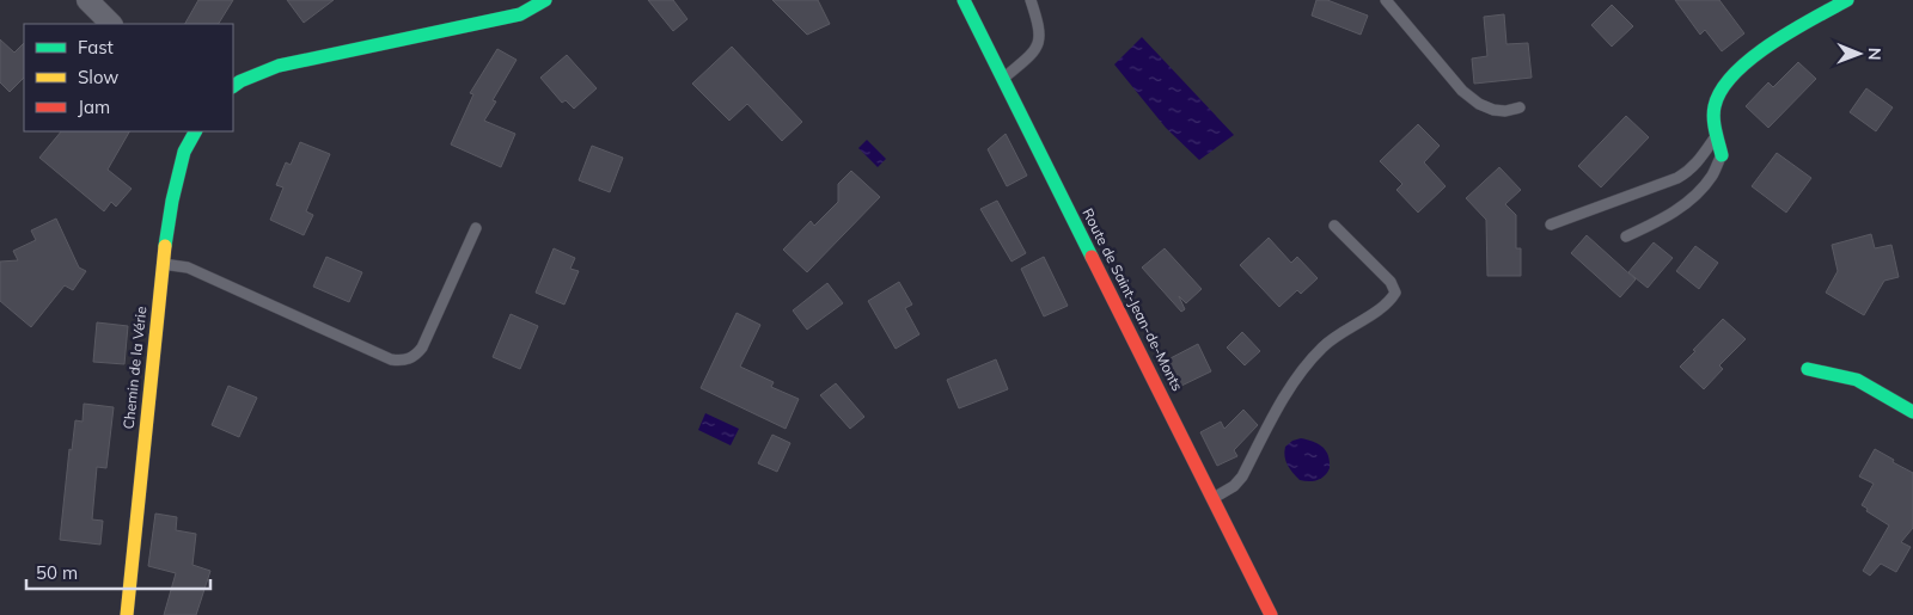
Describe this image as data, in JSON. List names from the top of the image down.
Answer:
{
  "streets": {
    "street": ["Route de Saint-Jean-de-Monts", "Chemin de la Vérie"]
  },
  "legend": ["Fast", "Slow", "Jam"],
  "scale_bar": "50 m",
  "north": "right"
}
